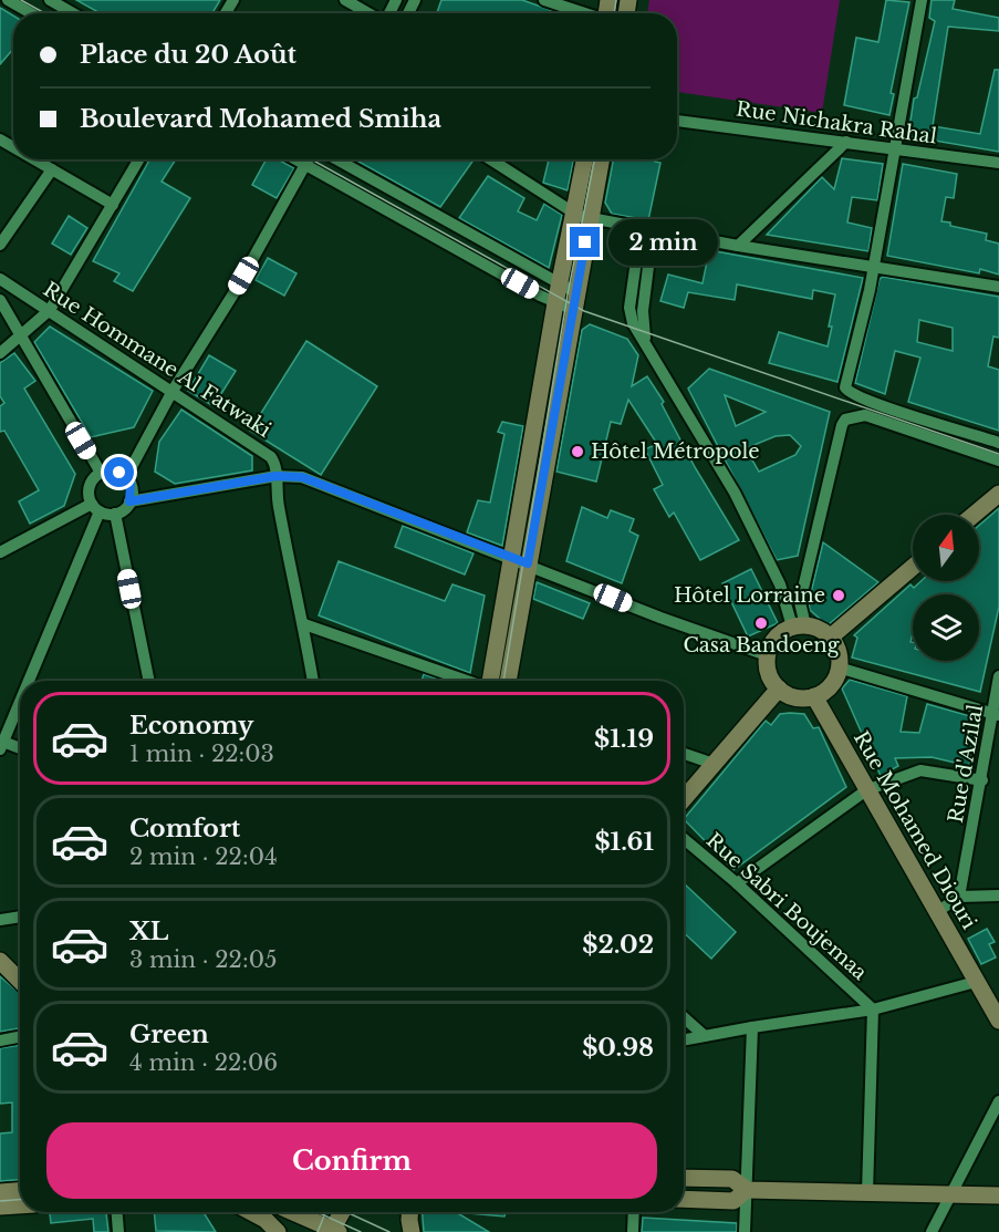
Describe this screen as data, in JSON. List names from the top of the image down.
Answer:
{
  "streets": {
    "street": [
      "Rue Nichakra Rahal",
      "Rue Hommane Al Fatwaki",
      "Rue d'Azilal",
      "Rue Mohamed Diouri",
      "Rue Sabri Boujemaa"
    ]
  },
  "places": ["Hôtel Métropole", "Hôtel Lorraine", "Casa Bandoeng"],
  "north": "top",
  "page": {
    "banner": ["Place du 20 Août", "Boulevard Mohamed Smiha"],
    "bubble": "2 min",
    "list": [
      {
        "name": "Economy",
        "note": "1 min · 22:03",
        "value": "$1.19"
      },
      {
        "name": "Comfort",
        "note": "2 min · 22:04",
        "value": "$1.61"
      },
      {
        "name": "XL",
        "note": "3 min · 22:05",
        "value": "$2.02"
      },
      {
        "name": "Green",
        "note": "4 min · 22:06",
        "value": "$0.98"
      }
    ],
    "buttons": "Confirm"
  }
}
